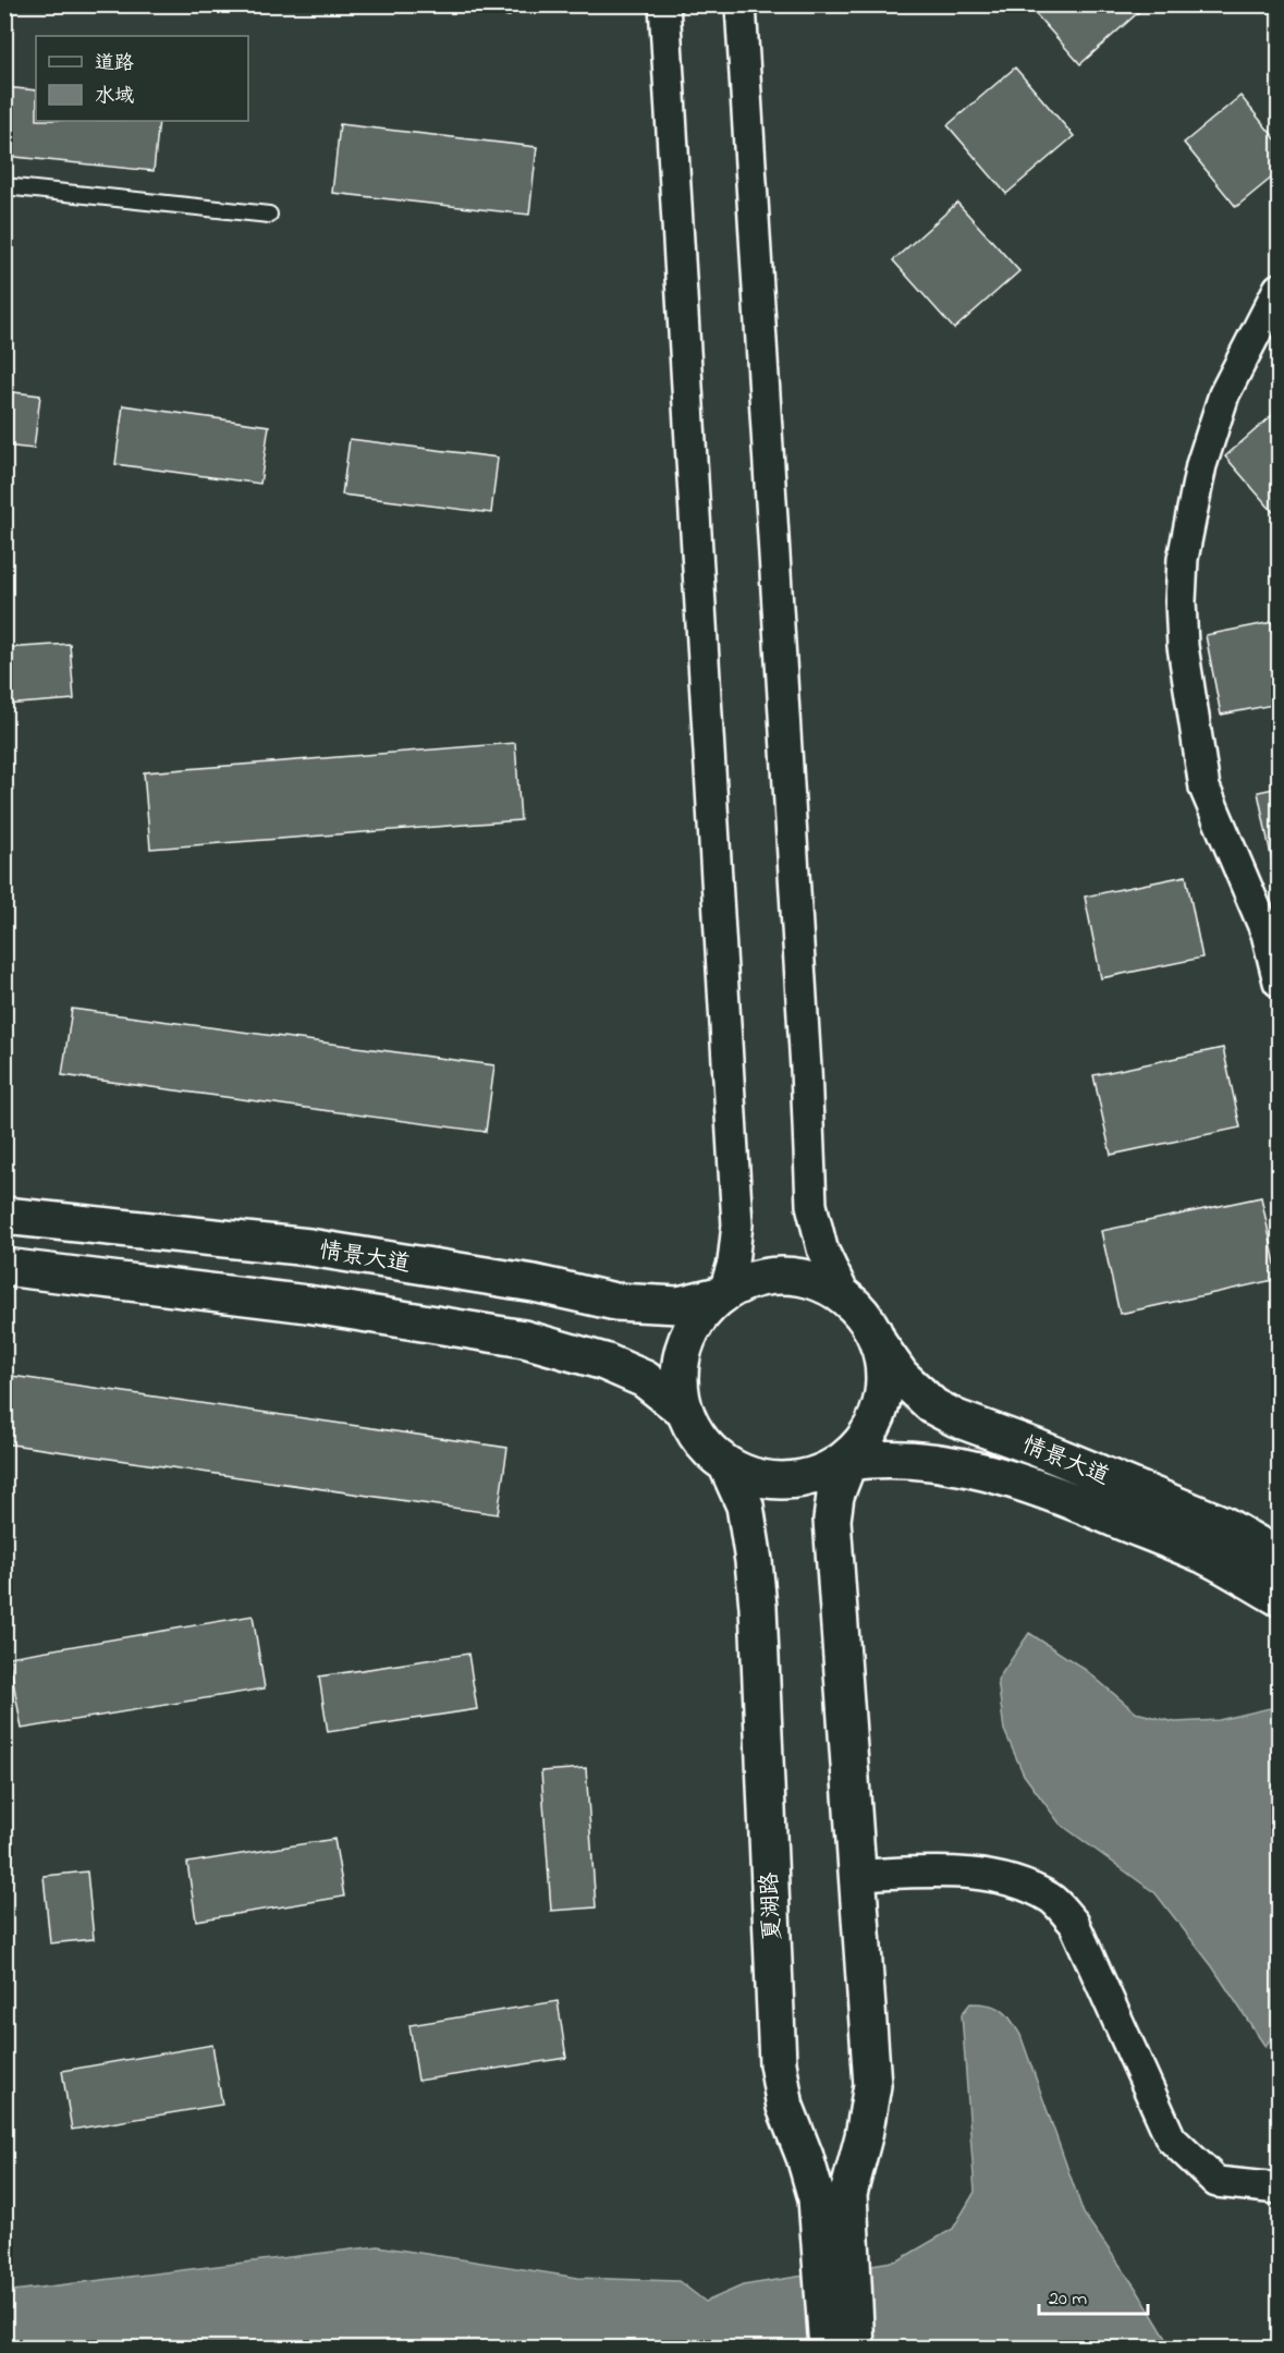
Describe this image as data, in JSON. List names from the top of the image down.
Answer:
{
  "streets": {
    "street": ["情景大道", "夏湖路"]
  },
  "crossings": [
    ["情景大道", "夏湖路"]
  ],
  "legend": ["道路", "水域"],
  "scale_bar": "20 m"
}
